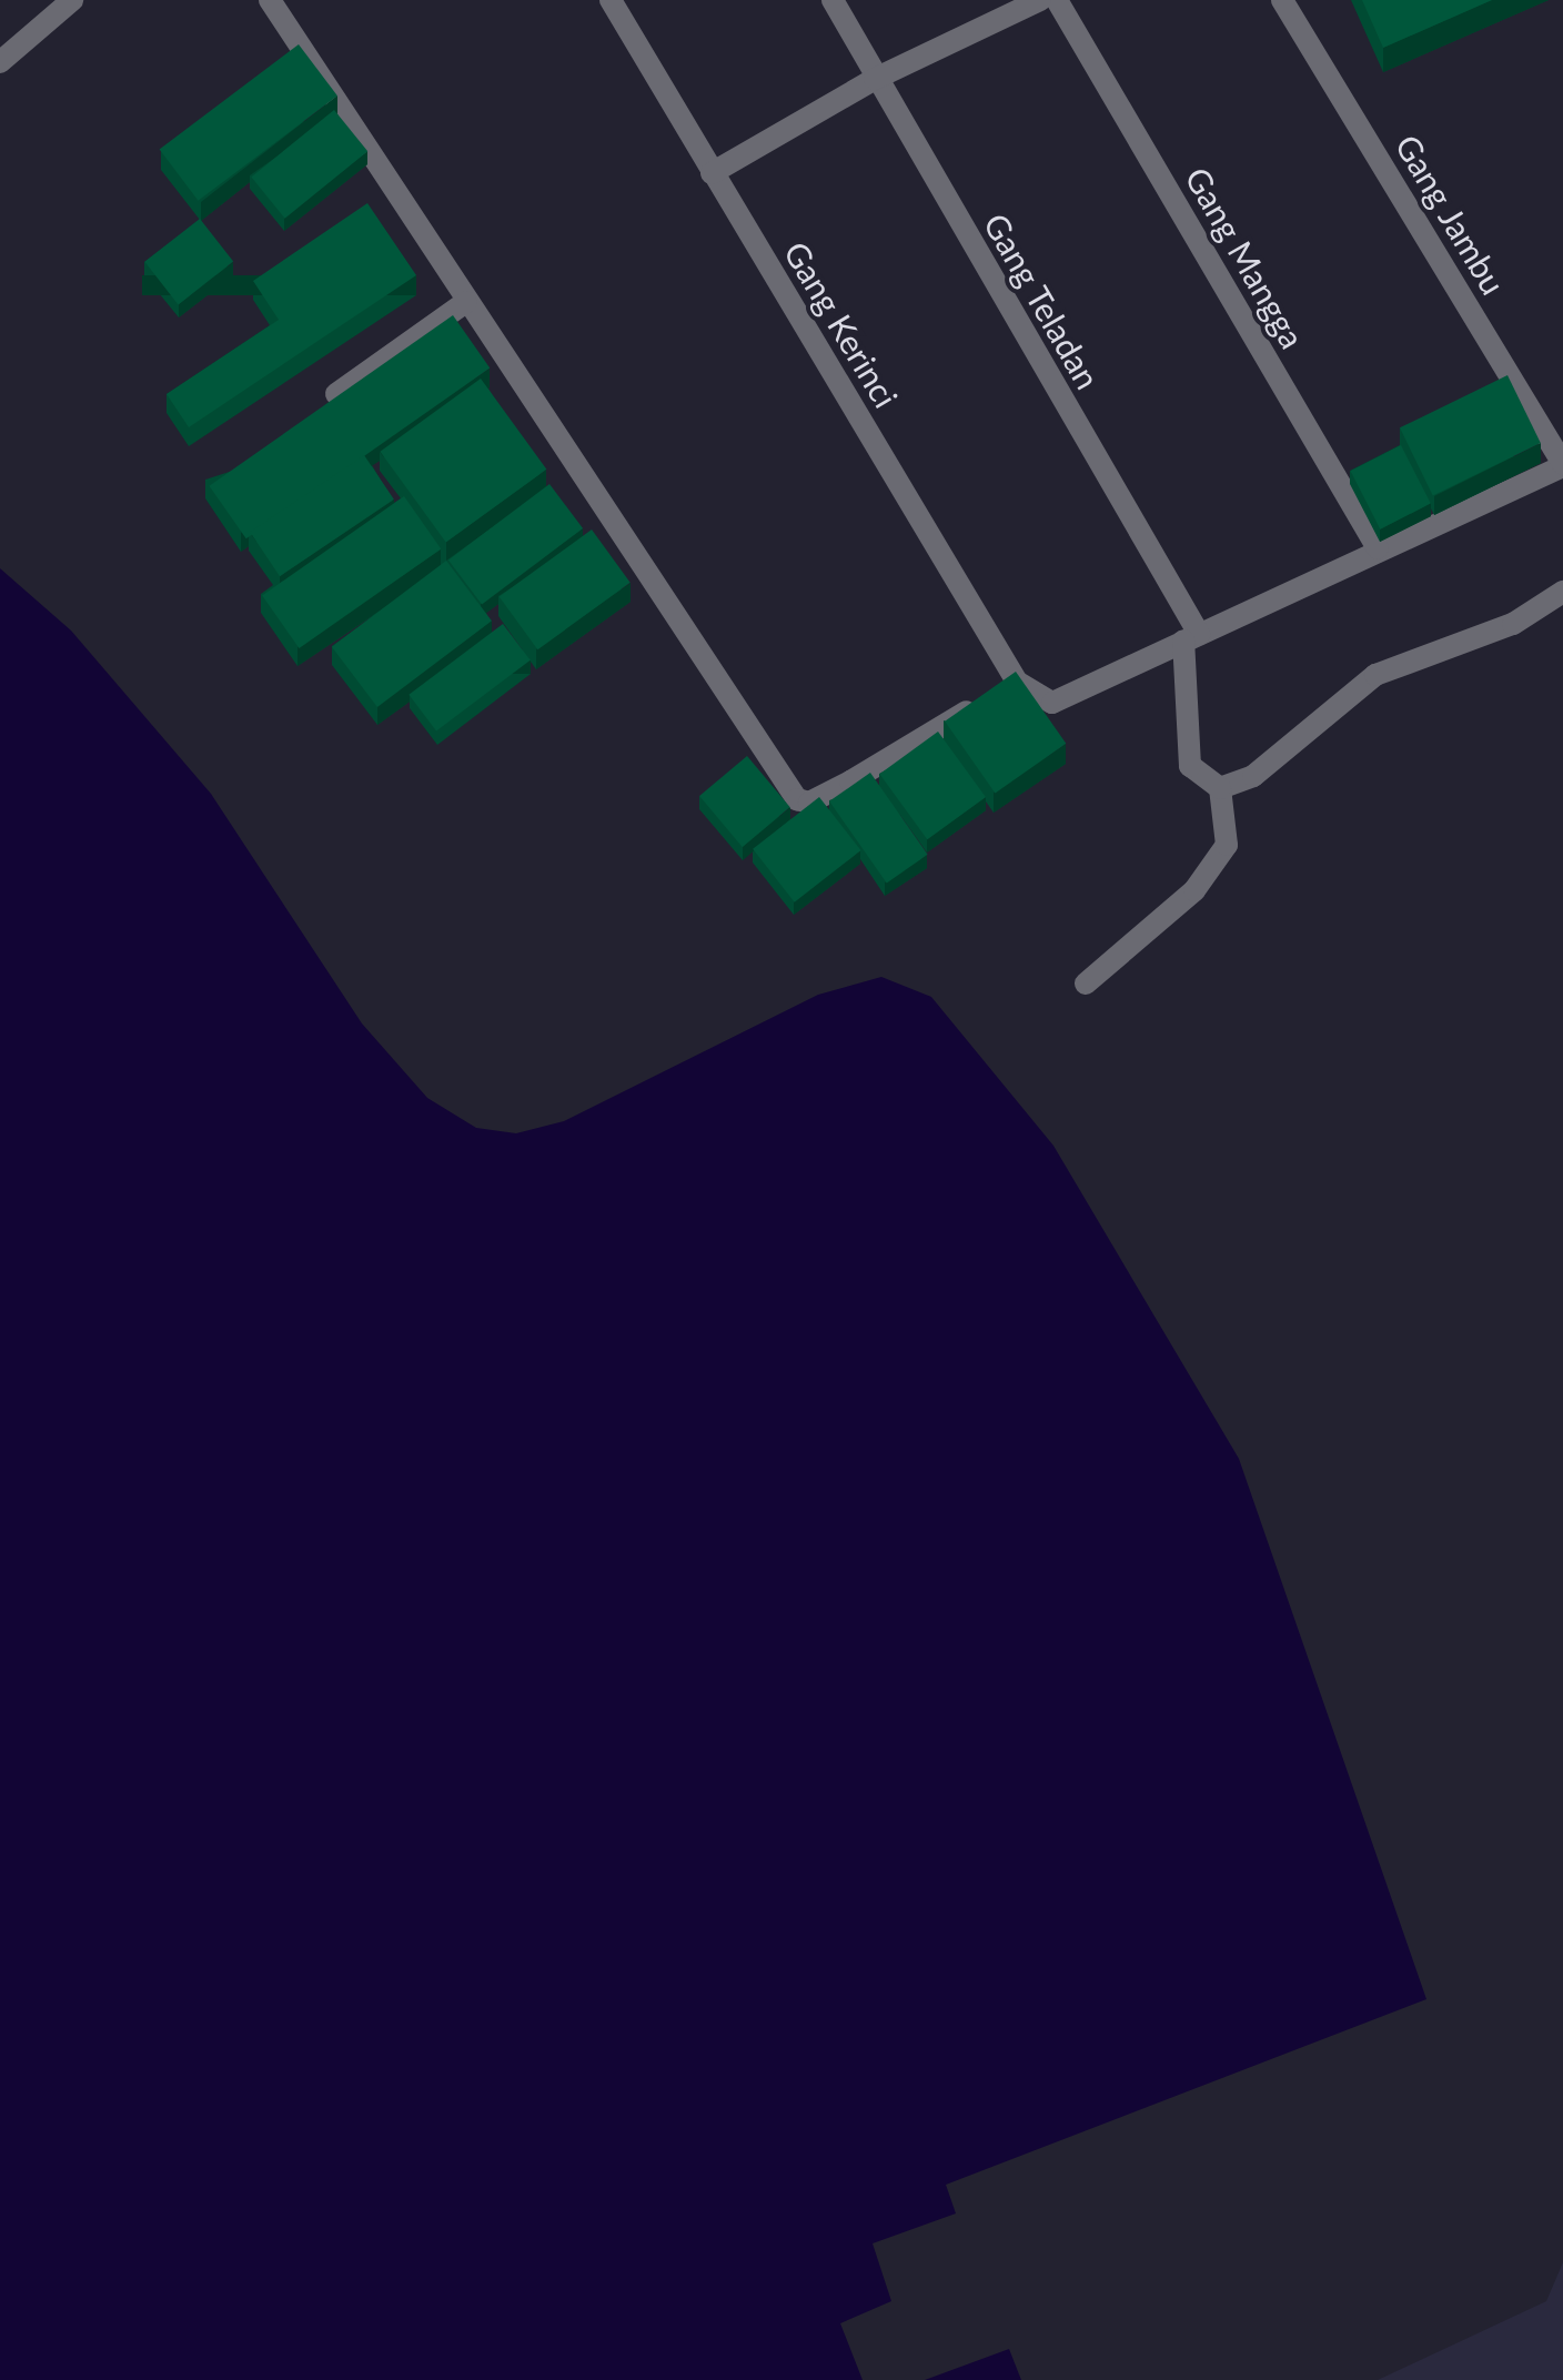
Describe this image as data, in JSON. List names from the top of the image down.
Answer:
{
  "streets": {
    "street": [
      "Gang Jambu",
      "Gang Mangga",
      "Gang Teladan",
      "Gang Kerinci"
    ]
  }
}
